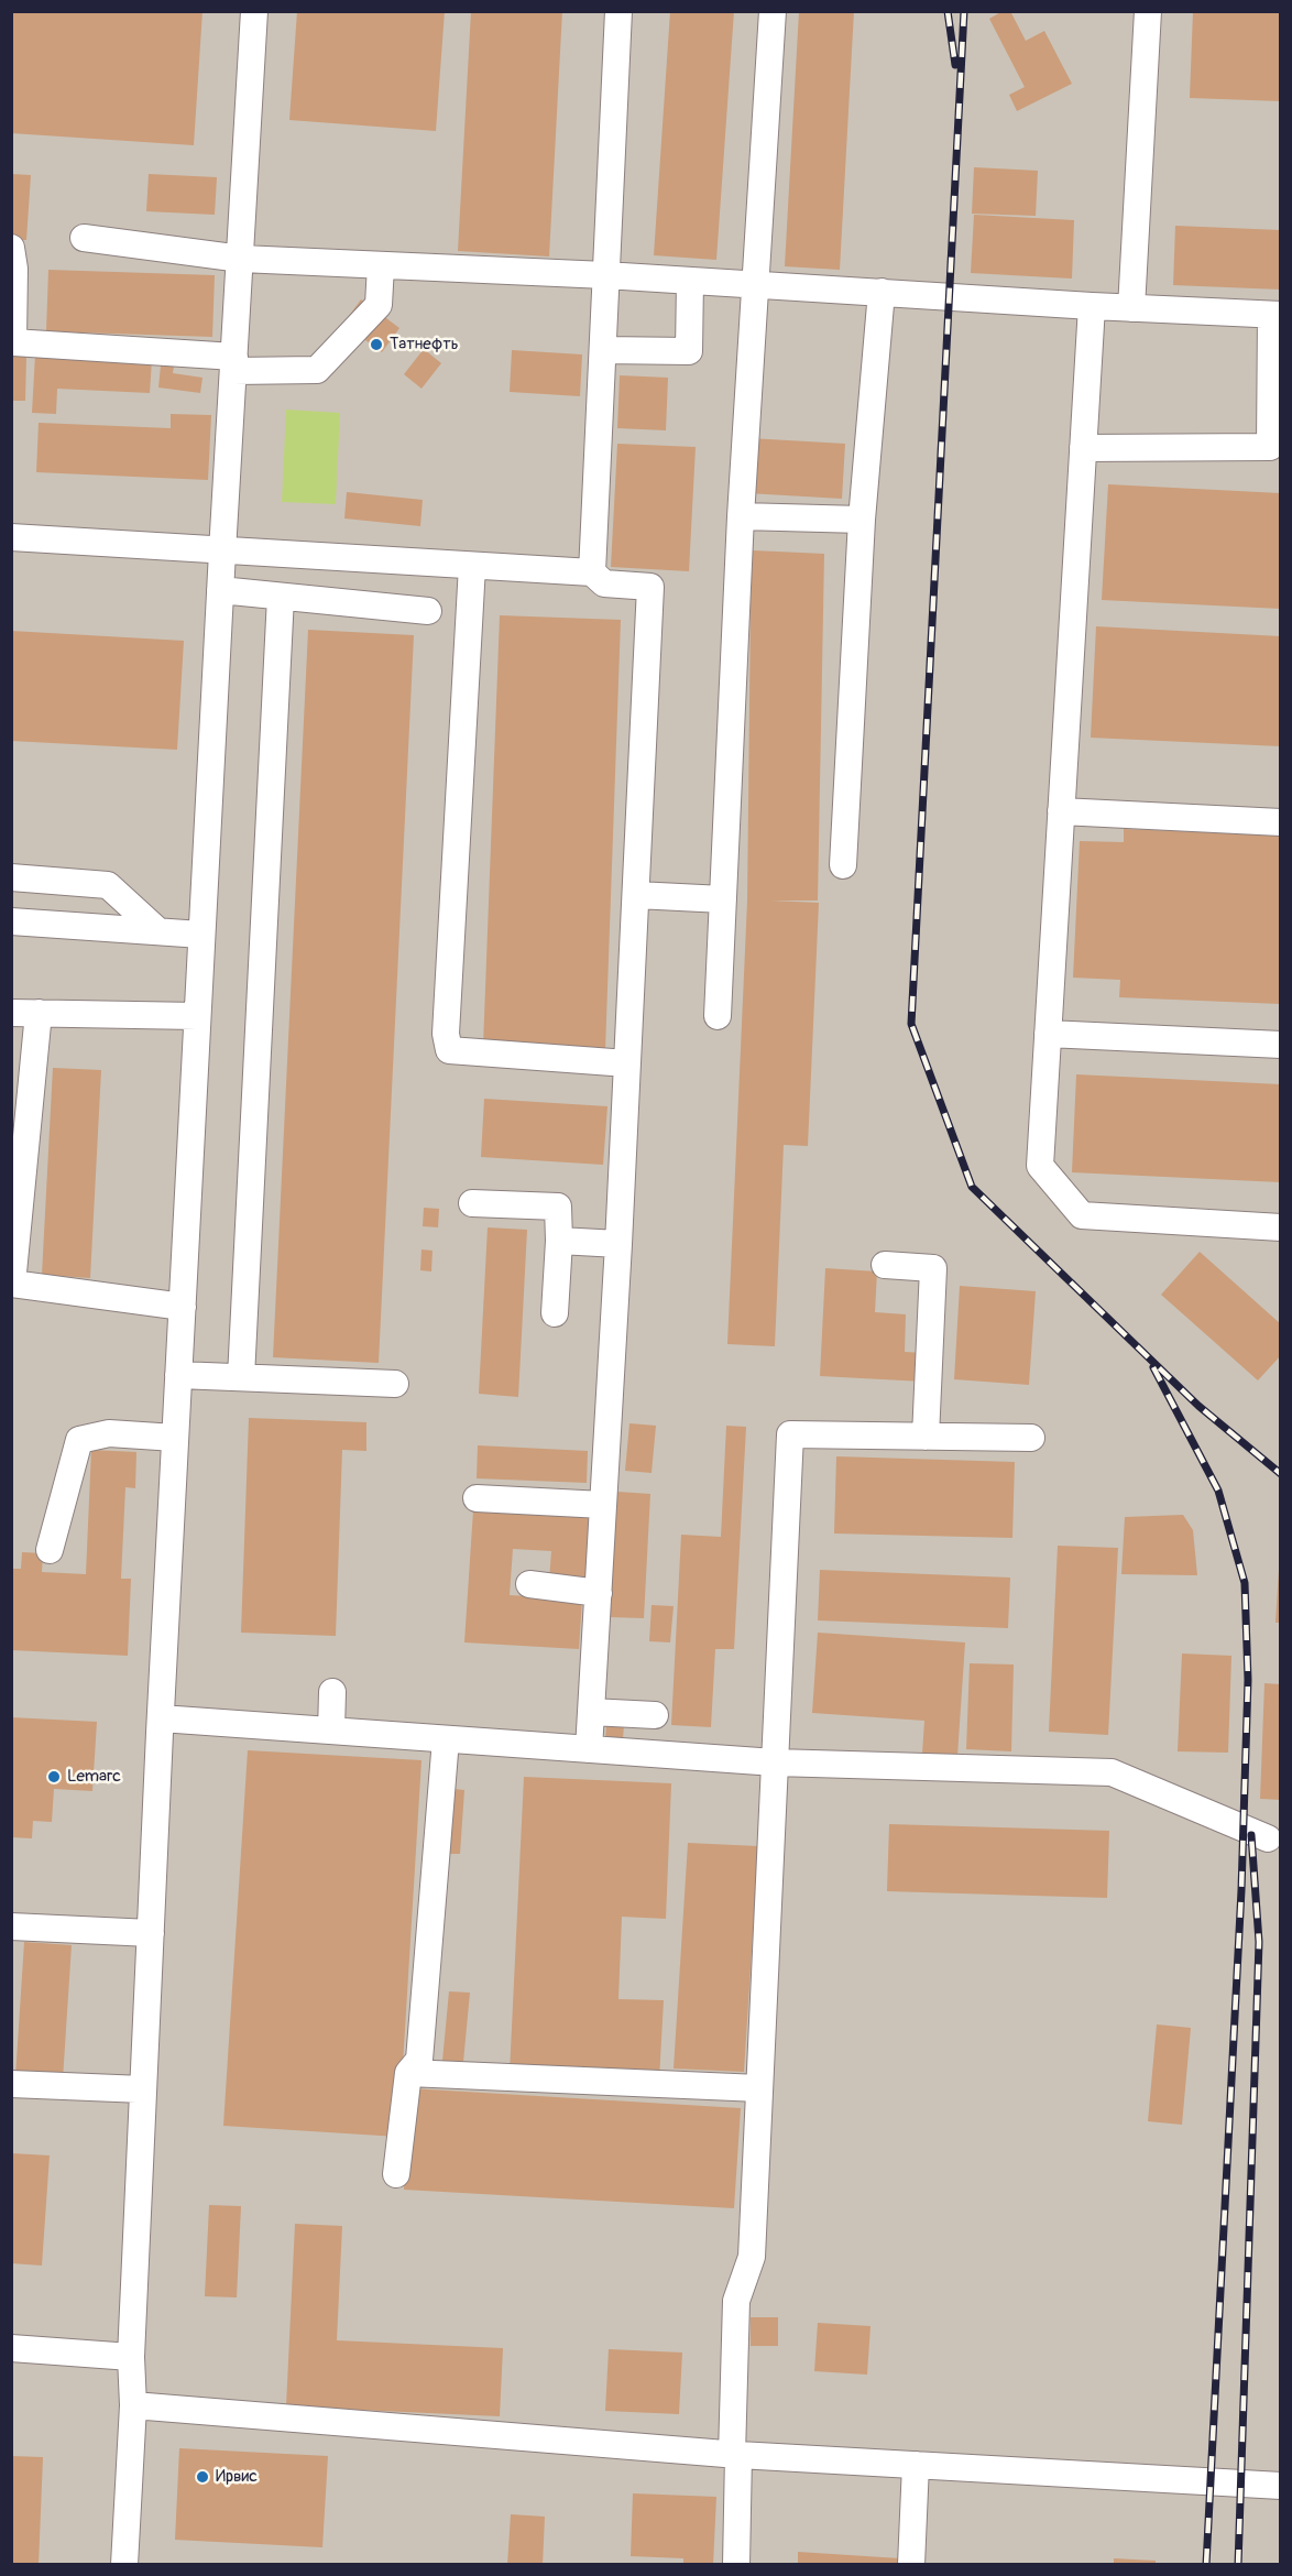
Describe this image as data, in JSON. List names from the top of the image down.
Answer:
{
  "places": ["Татнефть", "Lemarc", "Ирвис"]
}
